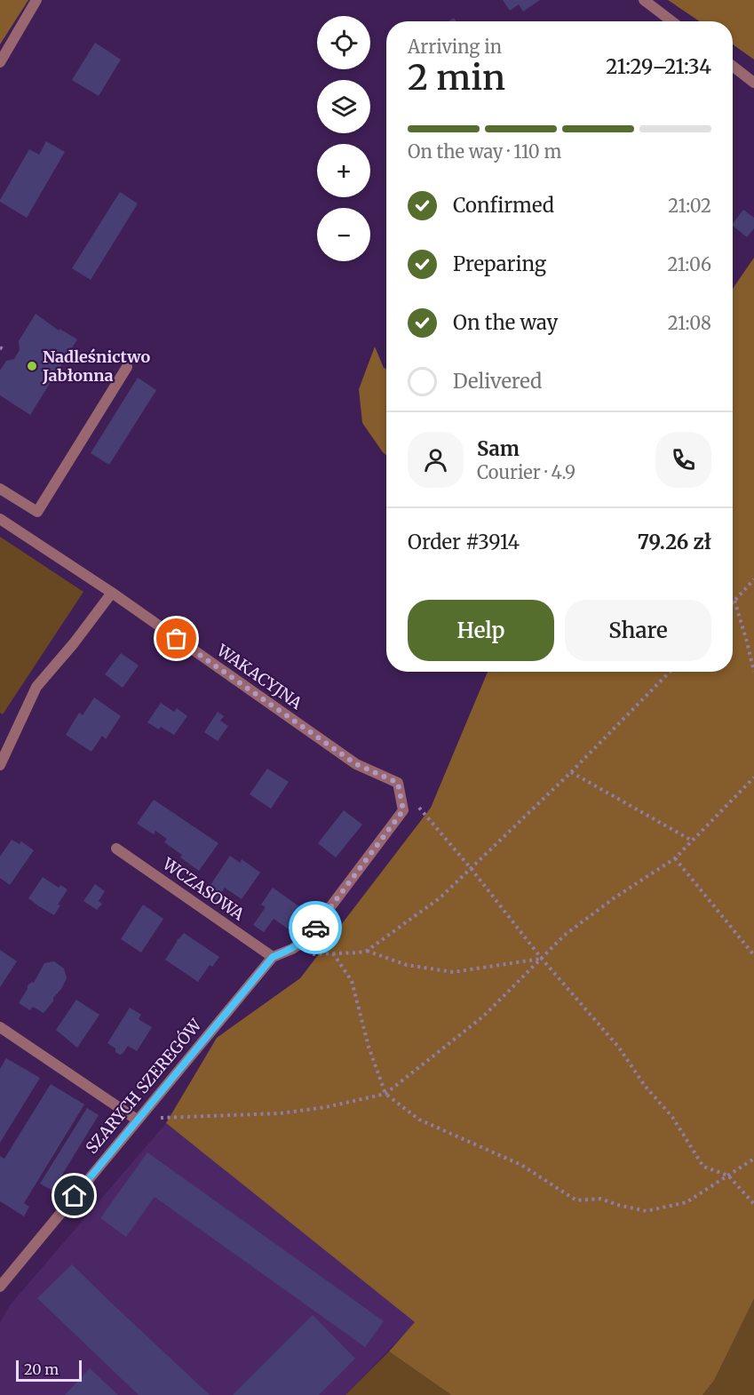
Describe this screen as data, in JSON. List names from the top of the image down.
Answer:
{
  "streets": {
    "street": ["WAKACYJNA", "WCZASOWA", "SZARYCH SZEREGÓW"]
  },
  "crossings": [
    ["WAKACYJNA", "WCZASOWA"],
    ["WAKACYJNA", "SZARYCH SZEREGÓW"],
    ["WCZASOWA", "SZARYCH SZEREGÓW"]
  ],
  "places": ["Nadleśnictwo Jabłonna"],
  "scale_bar": "20 m",
  "page": {
    "map_buttons": ["+", "−"],
    "heading": ["2 min", "Arriving in", "21:29–21:34"],
    "panel": [
      "Sam",
      "Courier · 4.9",
      "Order #3914",
      "79.26 zł"
    ],
    "bar": "On the way · 110 m",
    "list": [
      ["Confirmed", "21:02"],
      ["Preparing", "21:06"],
      ["On the way", "21:08"],
      "Delivered"
    ],
    "buttons": ["Help", "Share"],
    "scale": "20 m"
  }
}
